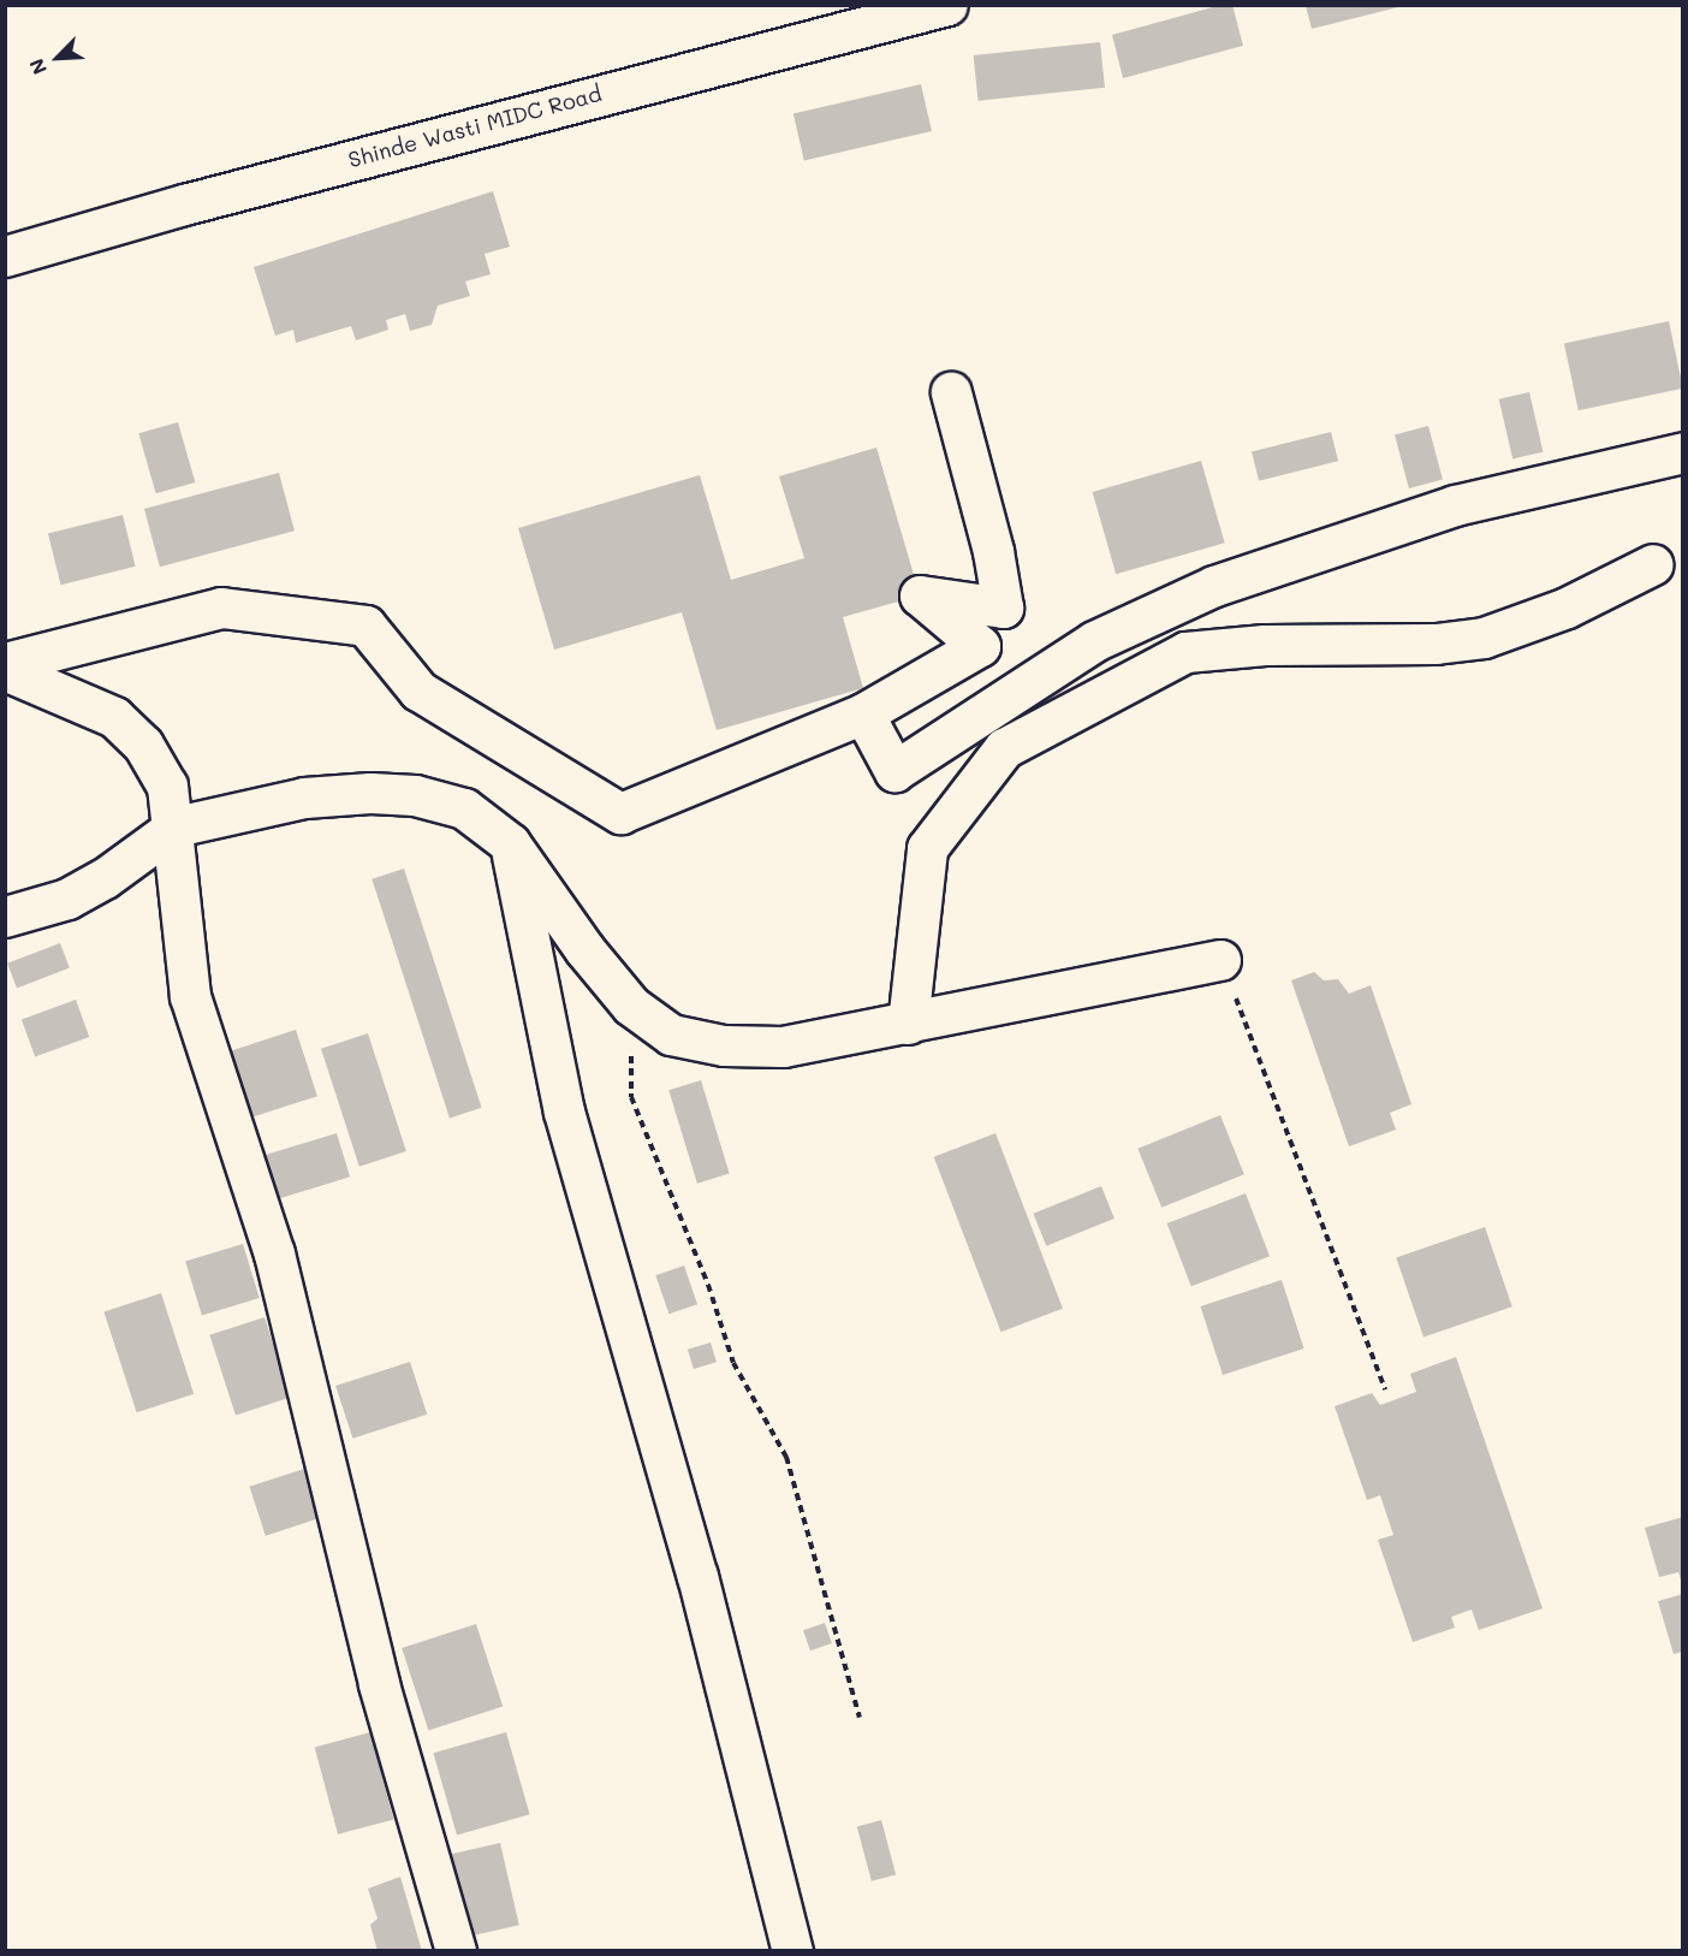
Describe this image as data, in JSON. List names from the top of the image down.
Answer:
{
  "streets": {
    "street": ["Shinde Wasti MIDC Road"]
  },
  "north": "bottom left"
}
